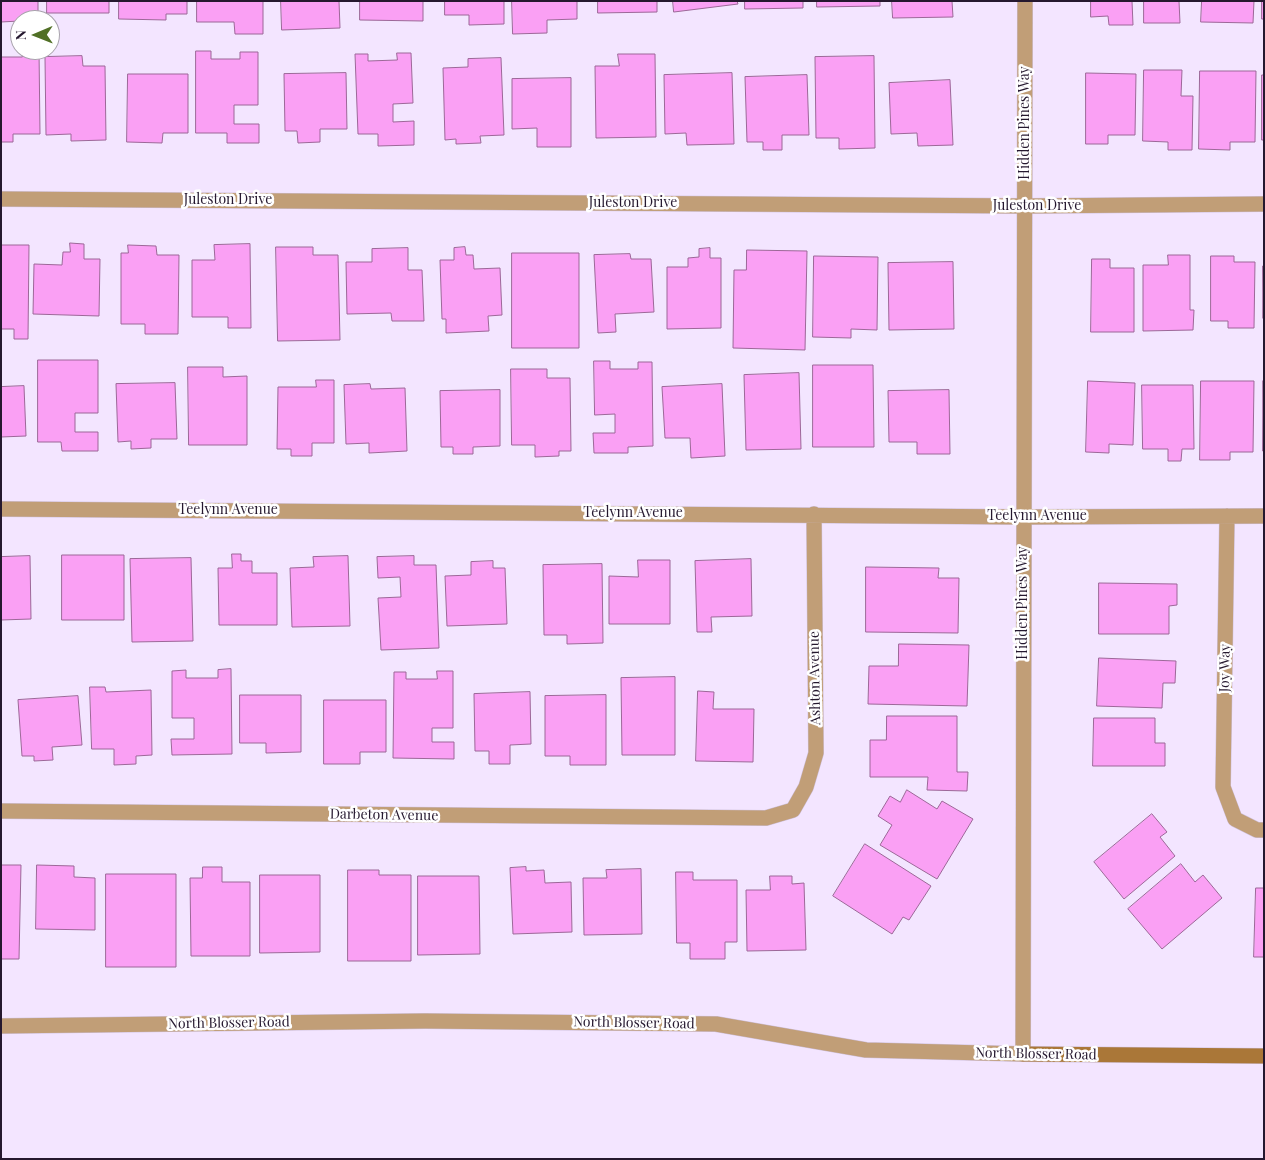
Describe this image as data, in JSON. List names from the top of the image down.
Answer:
{
  "streets": {
    "street": [
      "Hidden Pines Way",
      "Juleston Drive",
      "Teelynn Avenue",
      "Joy Way",
      "Ashton Avenue",
      "Darbeton Avenue",
      "North Blosser Road"
    ]
  },
  "crossings": [
    ["Hidden Pines Way", "Juleston Drive"],
    ["Hidden Pines Way", "Teelynn Avenue"],
    ["Hidden Pines Way", "North Blosser Road"],
    ["Teelynn Avenue", "Joy Way"],
    ["Teelynn Avenue", "Ashton Avenue"],
    ["Ashton Avenue", "Darbeton Avenue"]
  ],
  "north": "left"
}
